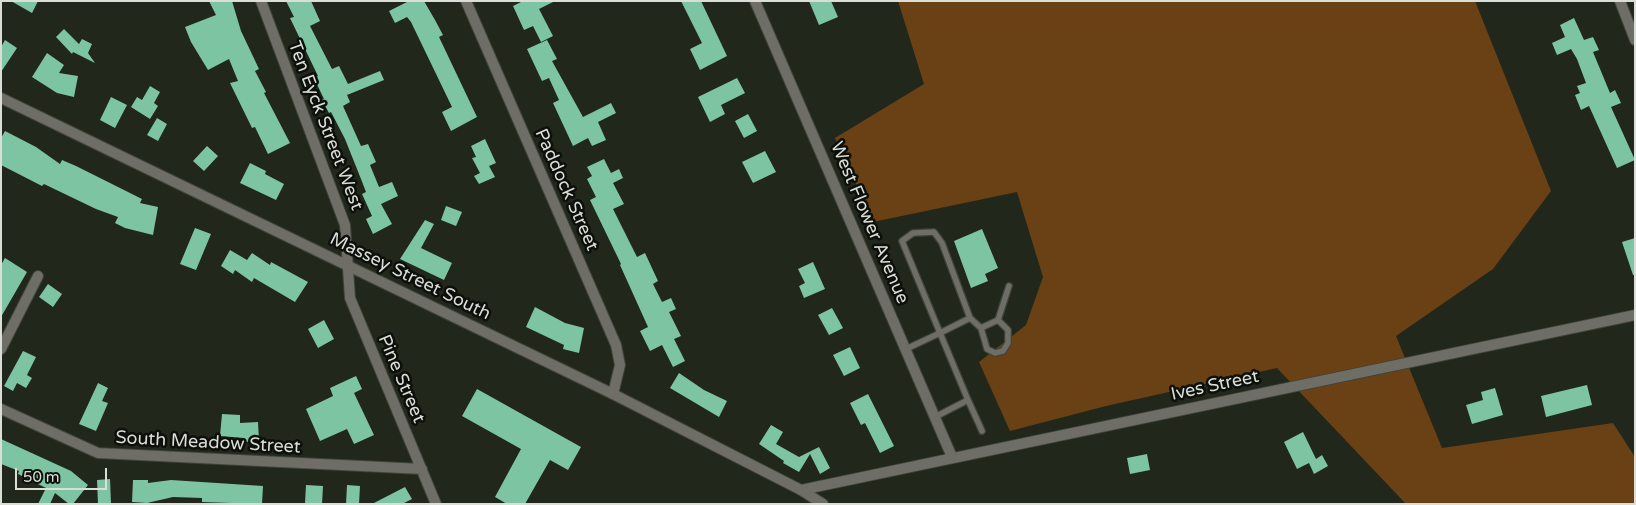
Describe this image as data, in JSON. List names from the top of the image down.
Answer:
{
  "streets": {
    "street": [
      "Ten Eyck Street West",
      "Paddock Street",
      "West Flower Avenue",
      "Massey Street South",
      "Pine Street",
      "Ives Street",
      "South Meadow Street"
    ]
  },
  "crossings": [
    ["Ten Eyck Street West", "Massey Street South"],
    ["Ten Eyck Street West", "Pine Street"],
    ["Paddock Street", "Massey Street South"],
    ["West Flower Avenue", "Ives Street"],
    ["Massey Street South", "Pine Street"],
    ["Massey Street South", "Ives Street"],
    ["Pine Street", "South Meadow Street"]
  ],
  "scale_bar": "50 m"
}
